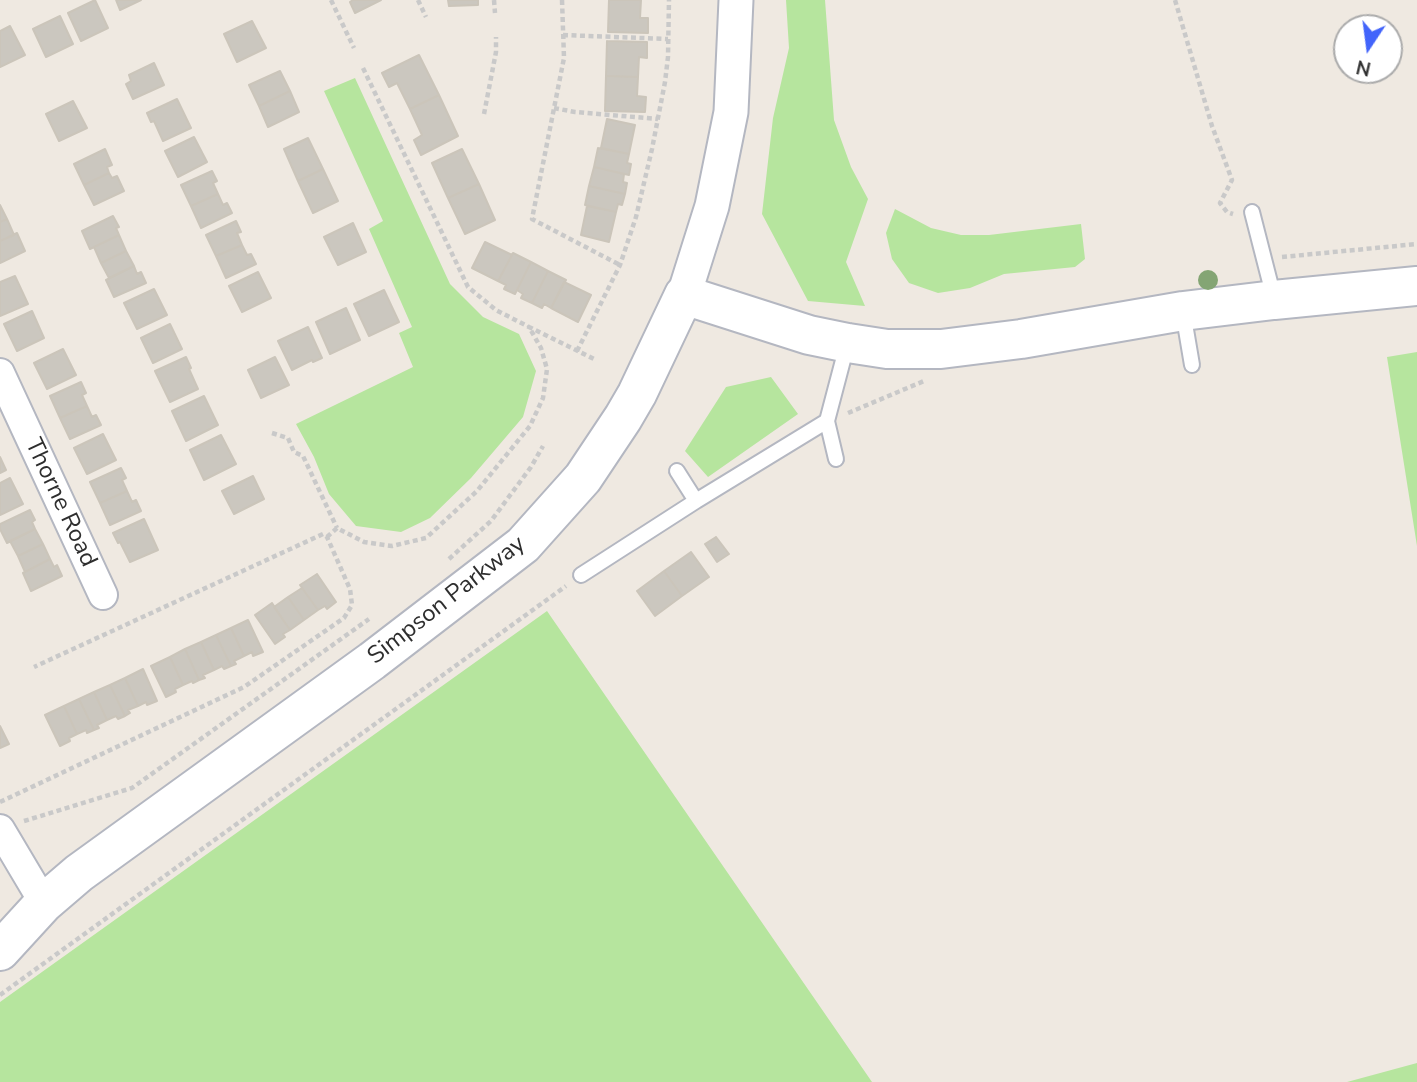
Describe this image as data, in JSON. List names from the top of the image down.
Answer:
{
  "streets": {
    "main road": ["Simpson Parkway"],
    "street": ["Thorne Road"]
  },
  "north": "bottom"
}
